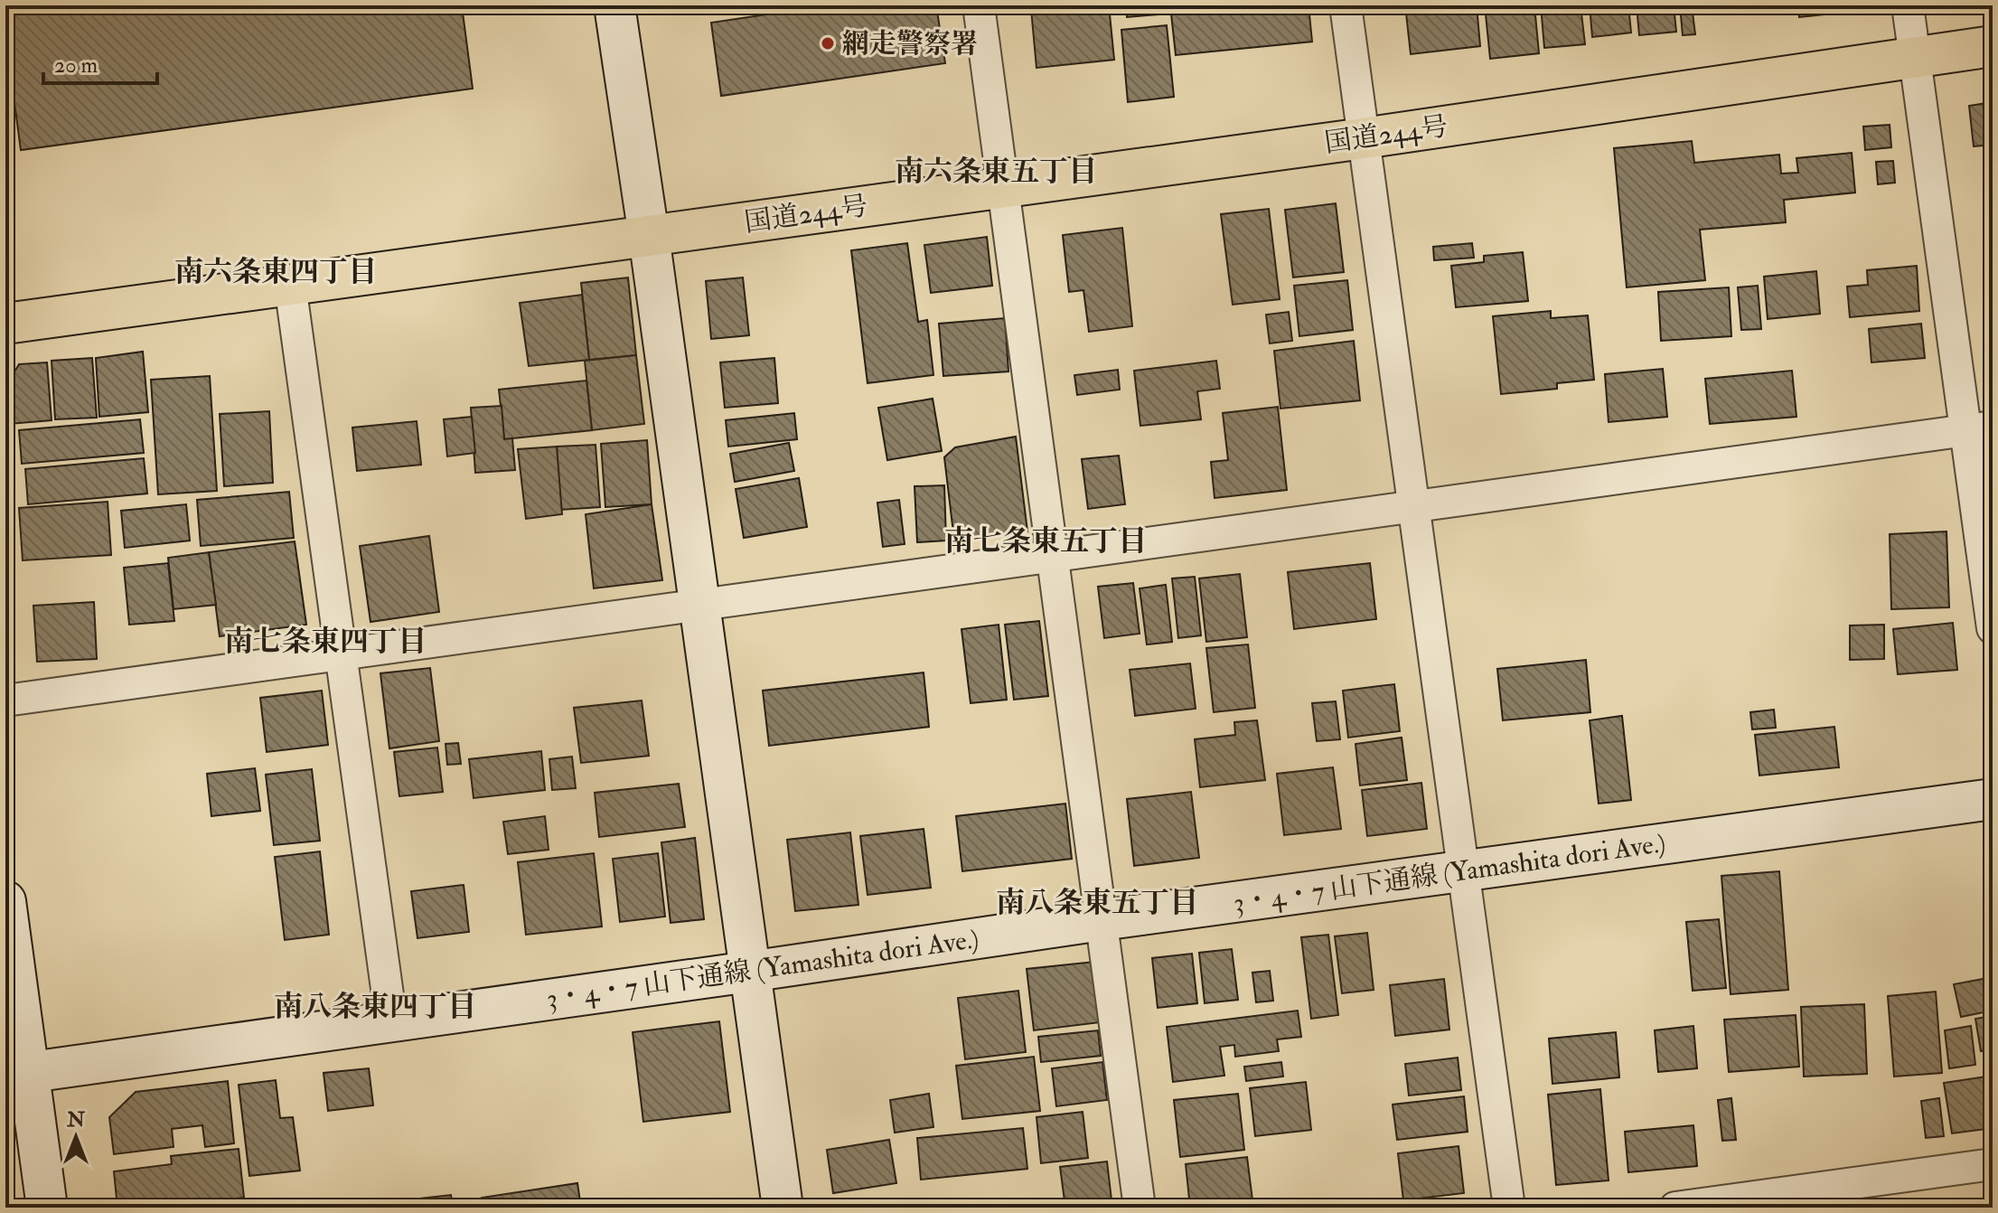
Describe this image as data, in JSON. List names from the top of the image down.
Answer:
{
  "streets": {
    "highway": ["国道244号"],
    "street": ["3・4・7 山下通線 (Yamashita dori Ave.)"]
  },
  "districts": [
    "南六条東五丁目",
    "南六条東四丁目",
    "南七条東五丁目",
    "南七条東四丁目",
    "南八条東五丁目",
    "南八条東四丁目"
  ],
  "places": ["網走警察署"],
  "scale_bar": "20 m",
  "north": "top"
}
